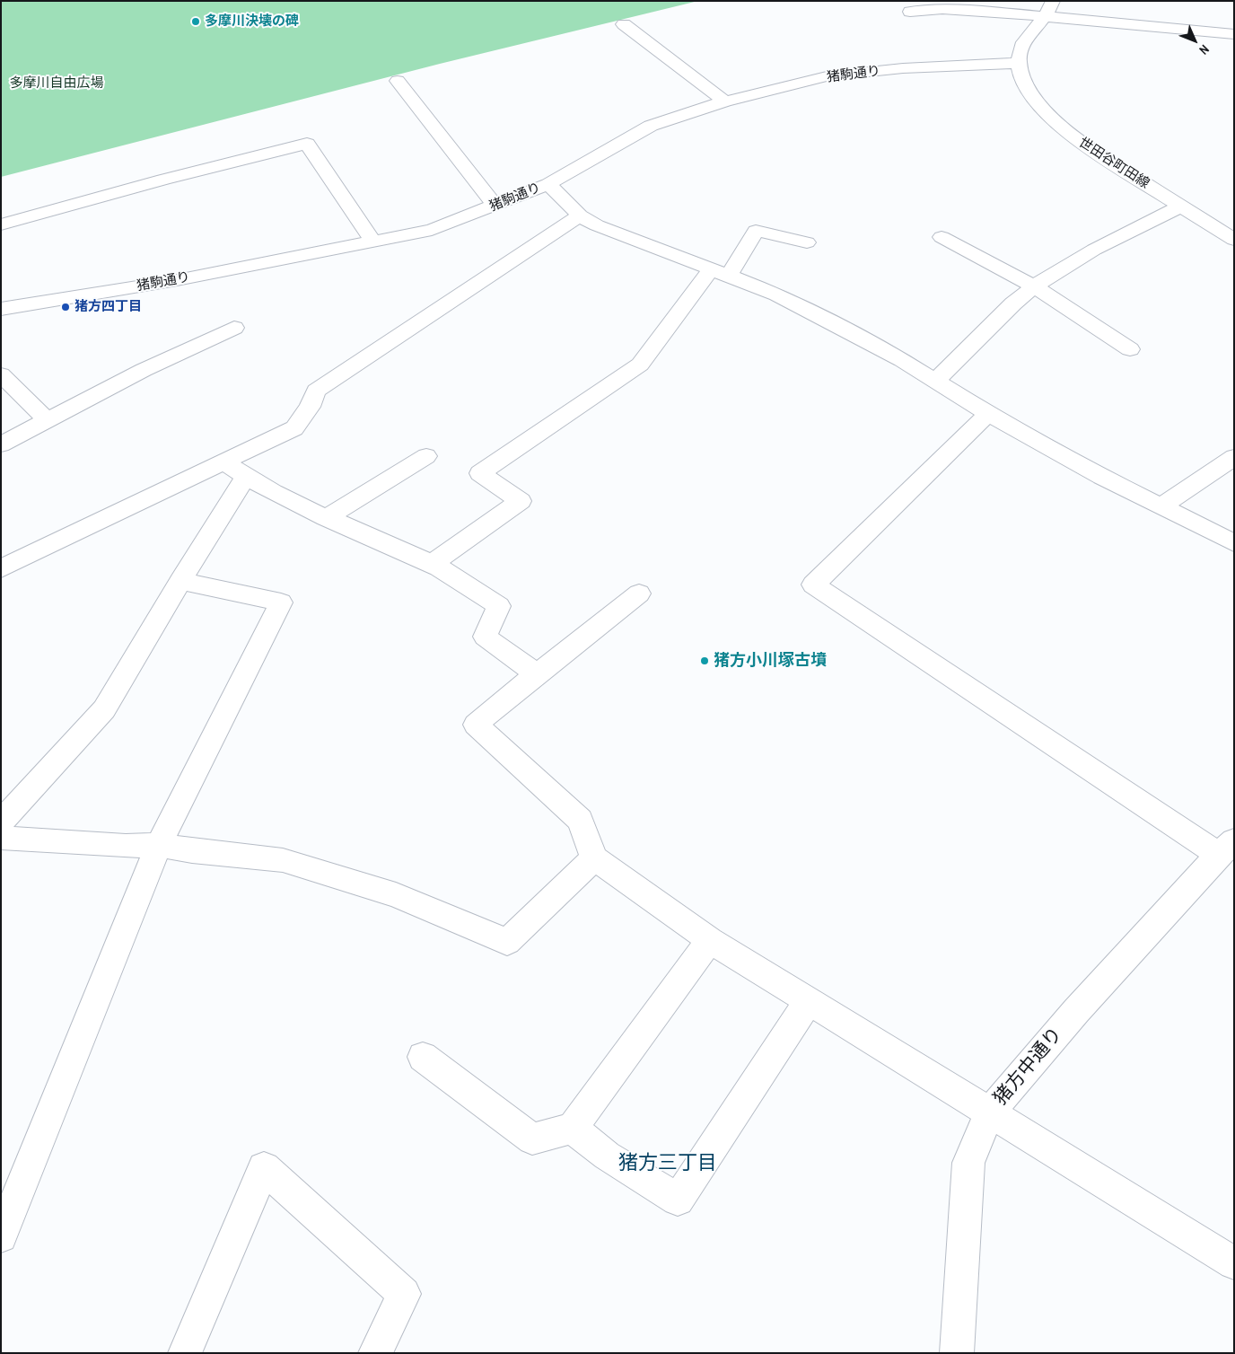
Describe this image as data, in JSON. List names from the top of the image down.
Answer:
{
  "streets": {
    "street": ["猪駒通り", "世田谷町田線", "猪方中通り"]
  },
  "crossings": [
    ["猪駒通り", "世田谷町田線"]
  ],
  "districts": ["猪方三丁目"],
  "parks": ["多摩川自由広場"],
  "places": ["多摩川決壊の碑", "猪方四丁目", "猪方小川塚古墳"],
  "north": "bottom right"
}
